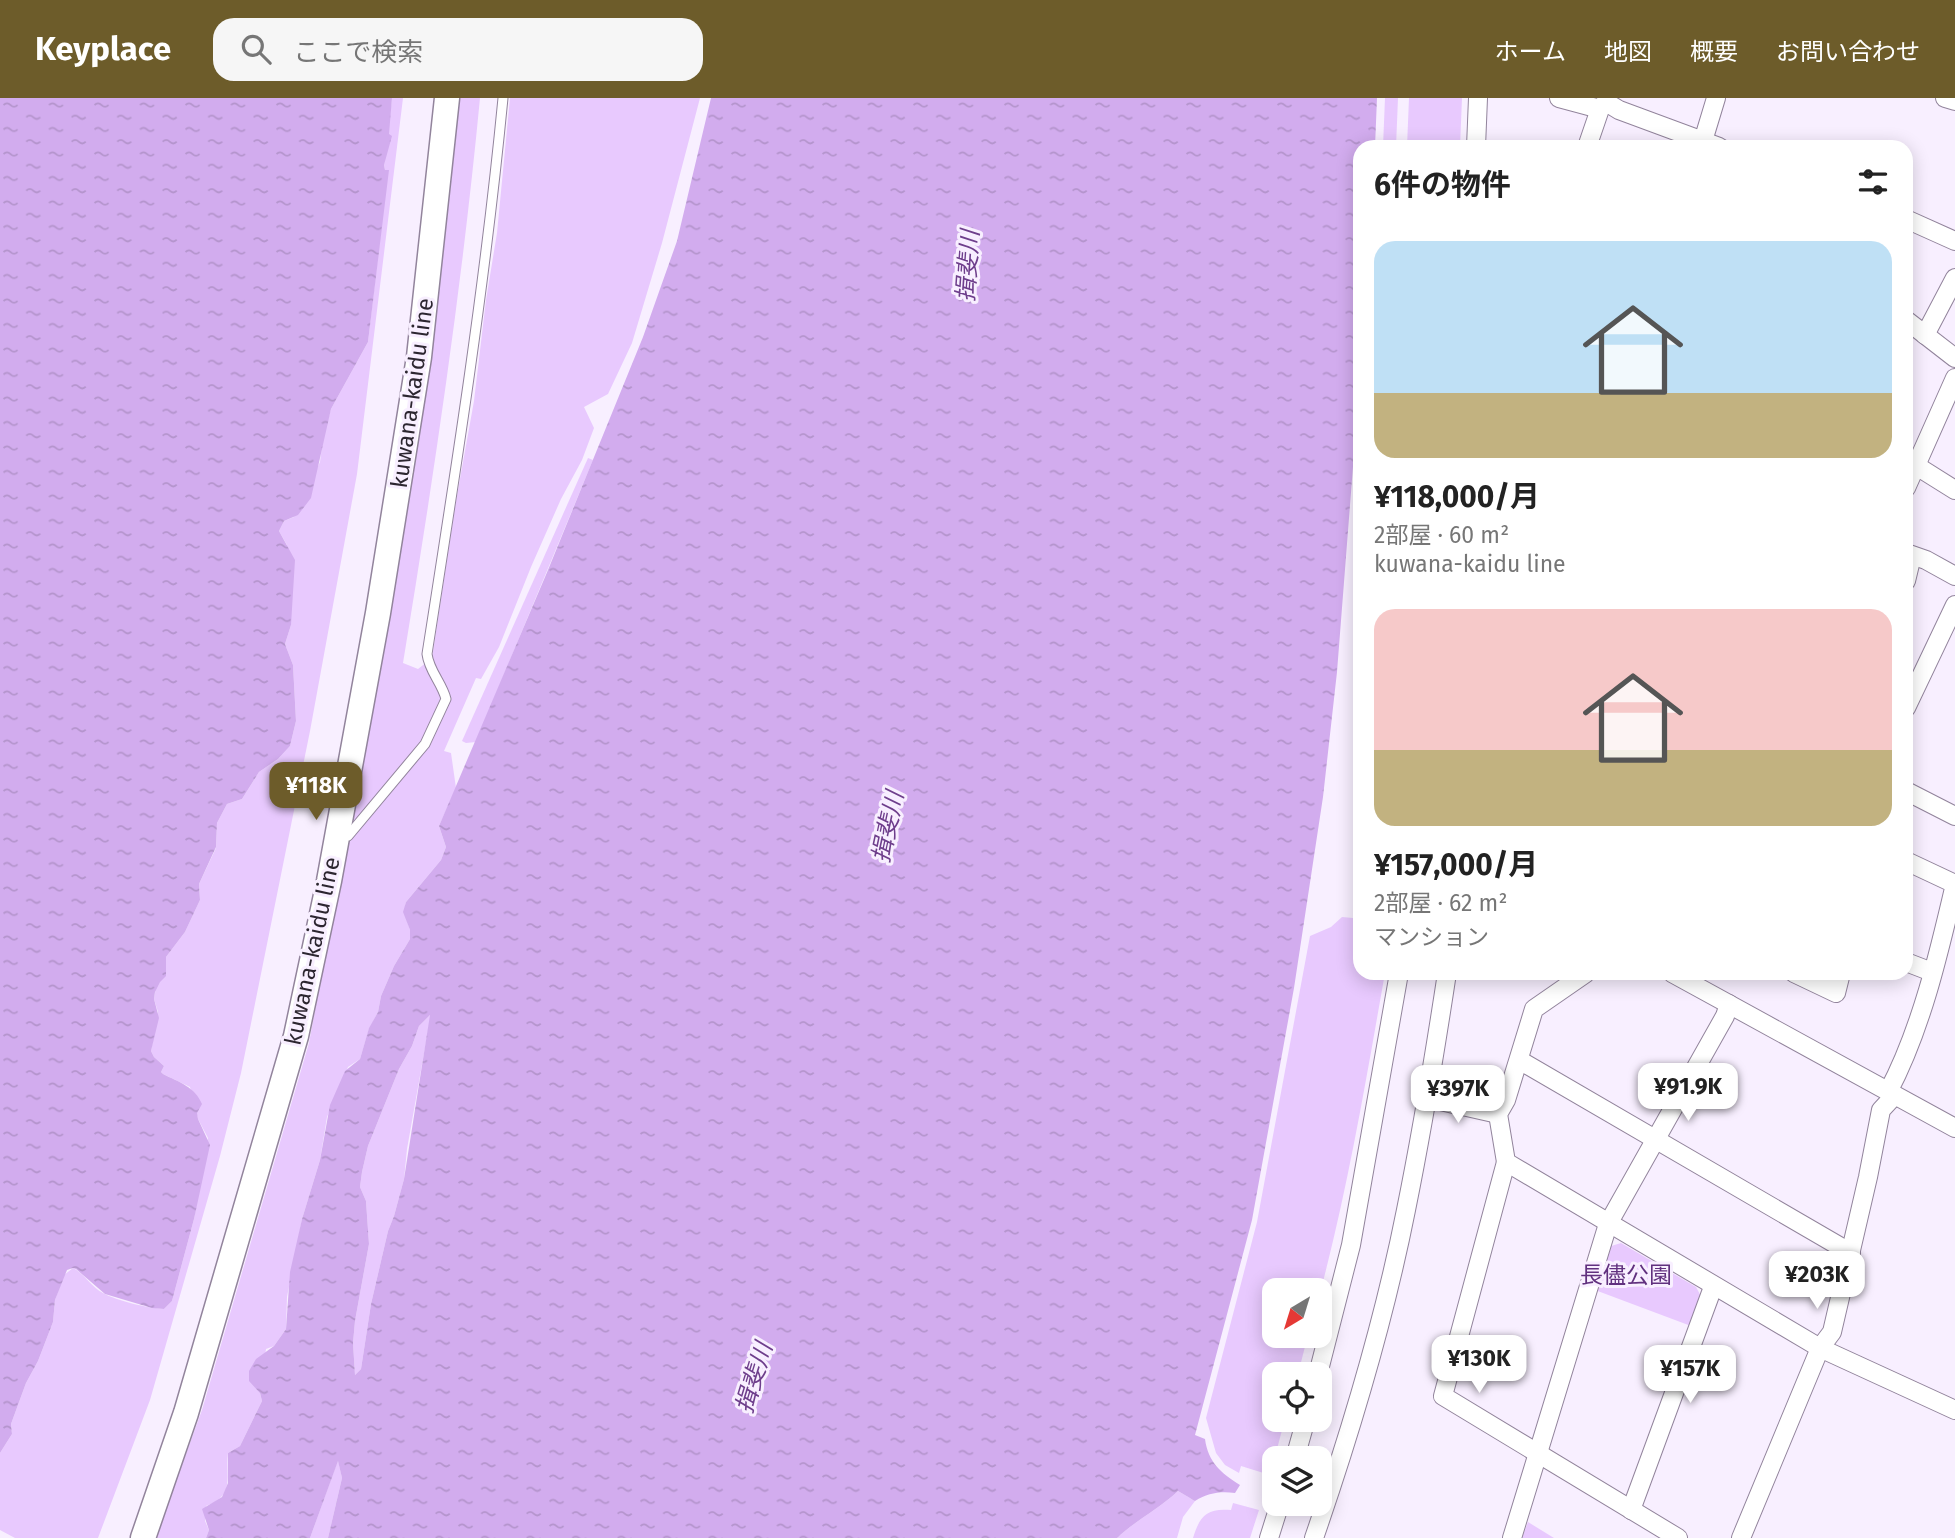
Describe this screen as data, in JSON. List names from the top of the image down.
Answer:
{
  "streets": {
    "main road": ["kuwana-kaidu line"]
  },
  "water": ["揖斐川"],
  "parks": ["長儘公園"],
  "north": "bottom left",
  "page": {
    "header": "Keyplace",
    "search": "ここで検索",
    "nav": [
      "ホーム",
      "地図",
      "概要",
      "お問い合わせ"
    ],
    "heading": "6件の物件",
    "list": [
      {
        "name": "¥118,000/月",
        "note": "2部屋 · 60 m² · kuwana-kaidu line"
      },
      {
        "name": "¥157,000/月",
        "note": "2部屋 · 62 m² · マンション"
      }
    ],
    "price": [
      "¥118K",
      "¥91.9K",
      "¥397K",
      "¥203K",
      "¥130K",
      "¥157K"
    ]
  }
}
